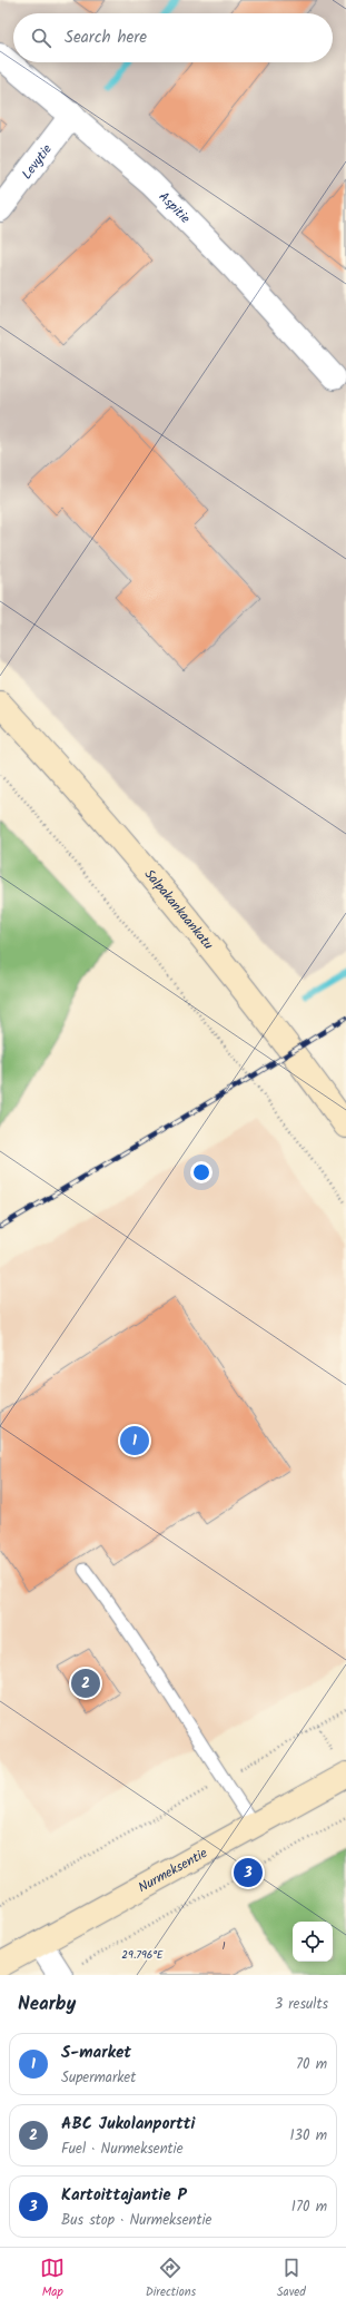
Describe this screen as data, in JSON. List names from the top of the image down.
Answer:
{
  "streets": {
    "main road": ["Salpakankaankatu", "Nurmeksentie"],
    "street": ["Levytie", "Aspitie"]
  },
  "crossings": [
    ["Levytie", "Aspitie"]
  ],
  "house_numbers": ["1"],
  "page": {
    "search": "Search here",
    "pins": ["1", "2", "3"],
    "heading": ["Nearby", "3 results"],
    "list": [
      {
        "mark": "1",
        "name": "S-market",
        "note": "Supermarket",
        "value": "70 m"
      },
      {
        "mark": "2",
        "name": "ABC Jukolanportti",
        "note": "Fuel · Nurmeksentie",
        "value": "130 m"
      },
      {
        "mark": "3",
        "name": "Kartoittajantie P",
        "note": "Bus stop · Nurmeksentie",
        "value": "170 m"
      }
    ],
    "nav": ["Map", "Directions", "Saved"]
  },
  "coordinates": ["29.796°E"]
}
